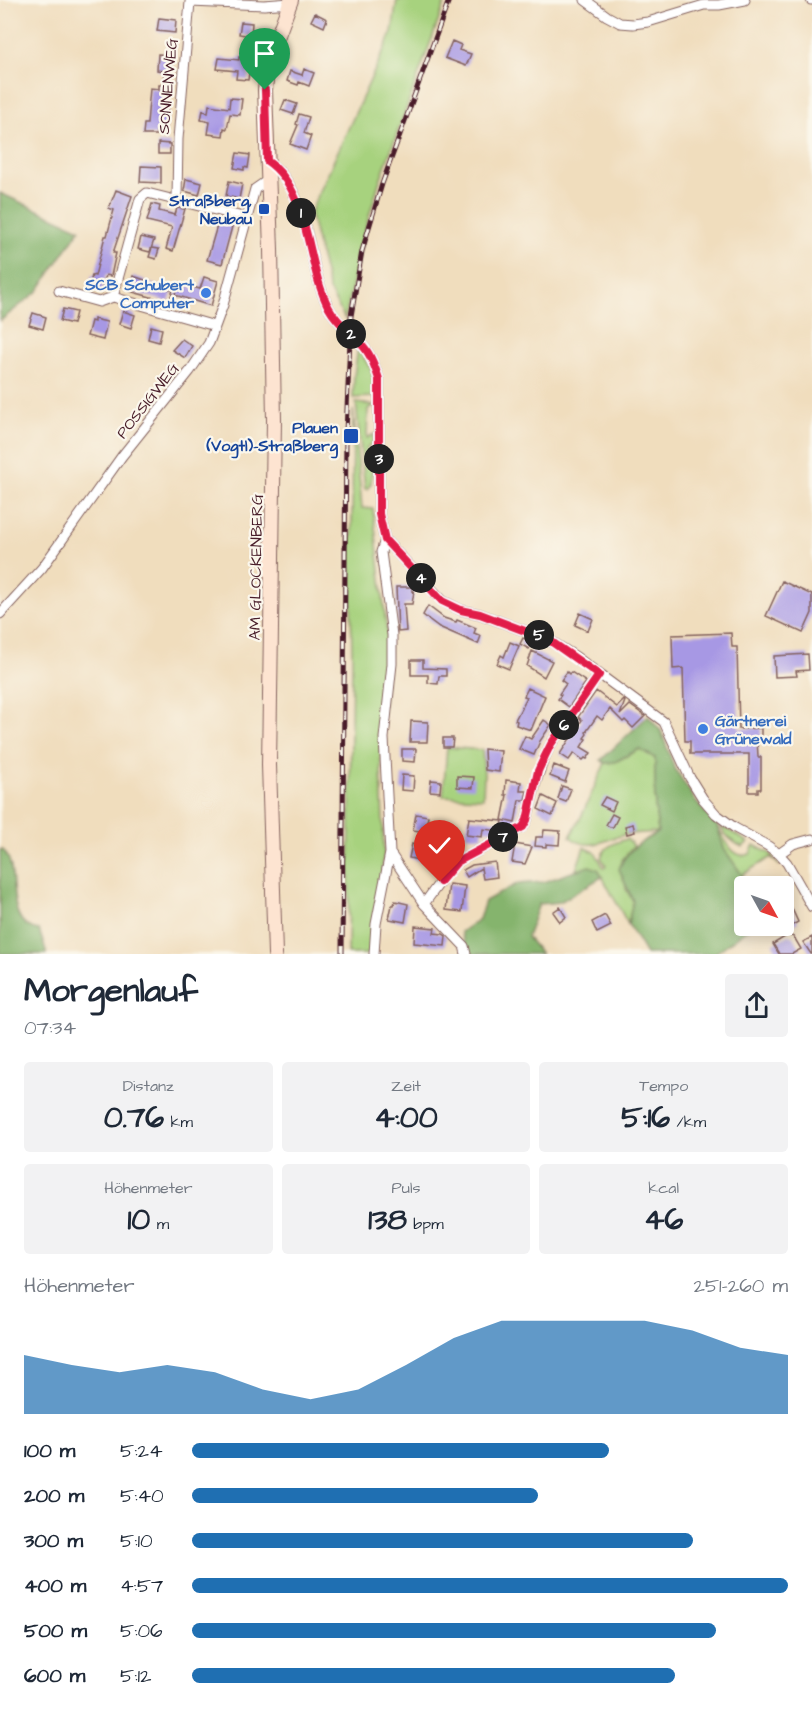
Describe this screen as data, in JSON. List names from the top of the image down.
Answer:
{
  "streets": {
    "main road": ["AM GLOCKENBERG"],
    "street": ["SONNENWEG", "POSSIGWEG"]
  },
  "crossings": [
    ["SONNENWEG", "AM GLOCKENBERG"],
    ["POSSIGWEG", "AM GLOCKENBERG"]
  ],
  "places": {
    "transit": ["Straßberg, Neubau", "Plauen (Vogtl)-Straßberg"],
    "other": ["SCB Schubert Computer", "Gärtnerei Grünewald"]
  },
  "north": "bottom right",
  "page": {
    "pins": [
      "1",
      "2",
      "3",
      "4",
      "5",
      "6",
      "7"
    ],
    "heading": ["Morgenlauf", "07:34"],
    "stats": [
      ["Distanz", "0.76 km"],
      ["Zeit", "4:00"],
      ["Tempo", "5:16 /km"],
      ["Höhenmeter", "10 m"],
      ["Puls", "138 bpm"],
      ["kcal", "46"]
    ],
    "chart": ["Höhenmeter", "251–260 m"],
    "list": [
      {
        "name": "100 m",
        "note": "5:24"
      },
      {
        "name": "200 m",
        "note": "5:40"
      },
      {
        "name": "300 m",
        "note": "5:10"
      },
      {
        "name": "400 m",
        "note": "4:57"
      },
      {
        "name": "500 m",
        "note": "5:06"
      },
      {
        "name": "600 m",
        "note": "5:12"
      }
    ]
  }
}
